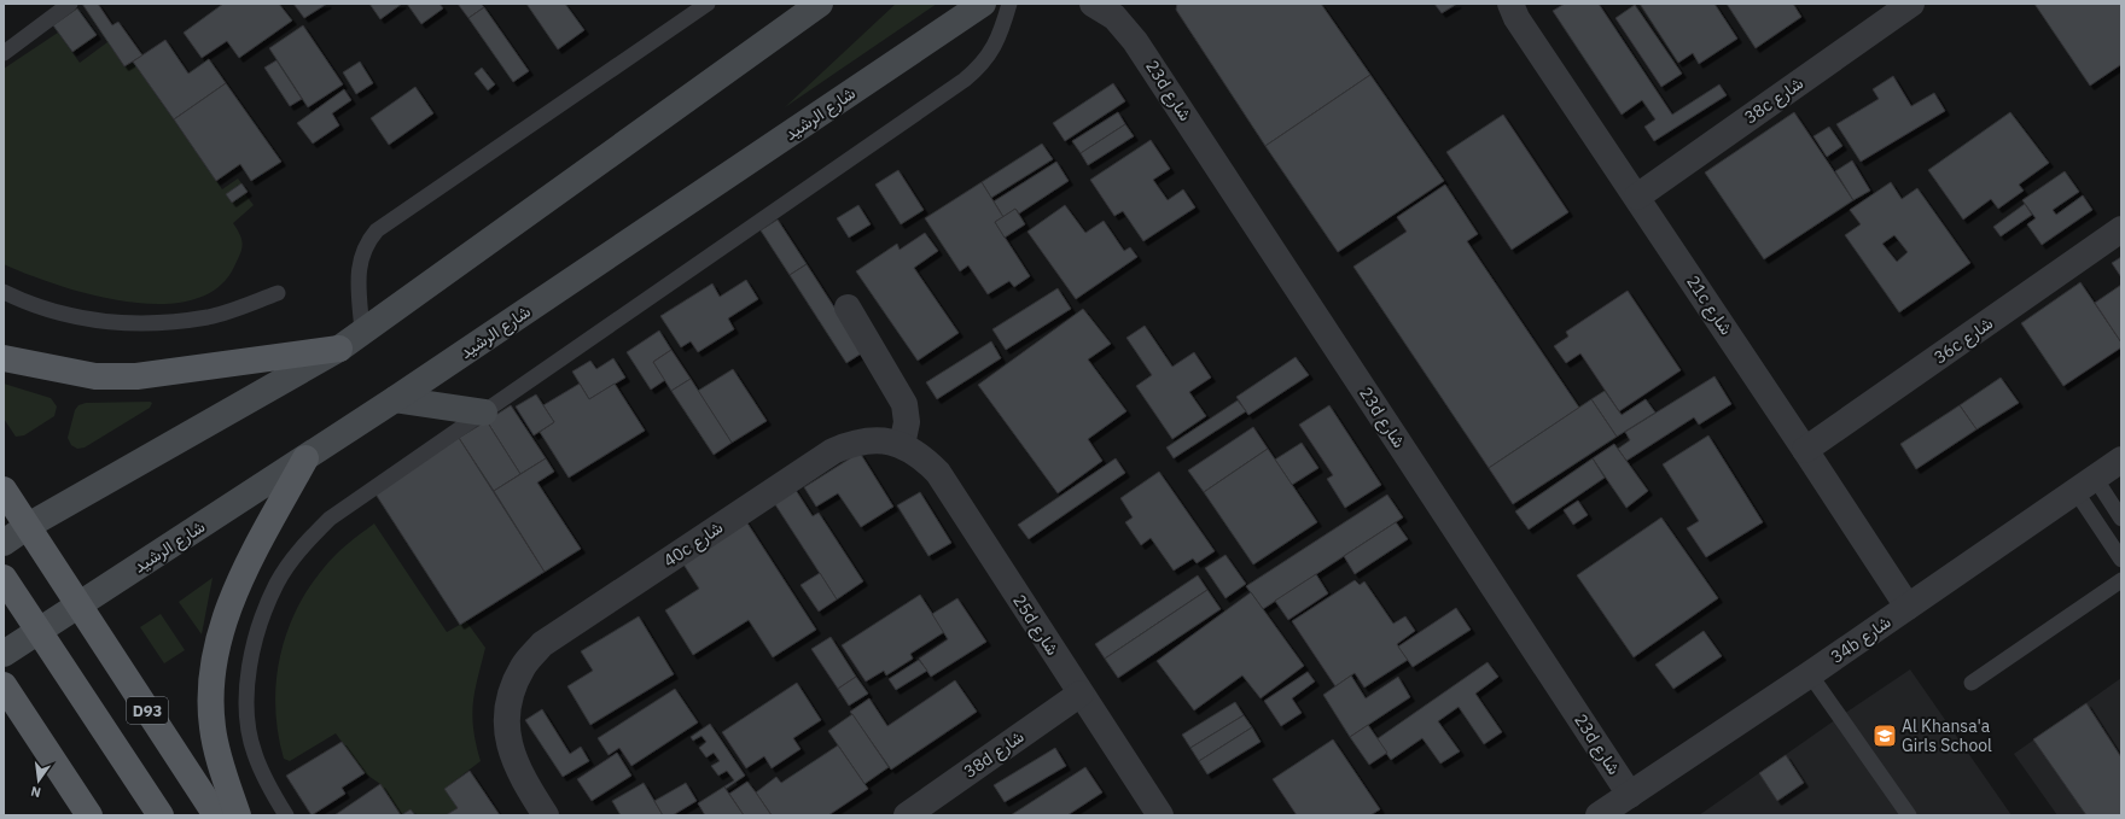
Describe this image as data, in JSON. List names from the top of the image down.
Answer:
{
  "streets": {
    "main road": ["شارع الرشيد", "D93"],
    "street": [
      "23d شارع",
      "38c شارع",
      "21c شارع",
      "36c شارع",
      "40c شارع",
      "25d شارع",
      "34b شارع",
      "38d شارع"
    ]
  },
  "crossings": [
    ["23d شارع", "34b شارع"],
    ["38c شارع", "21c شارع"],
    ["شارع الرشيد", "D93"],
    ["21c شارع", "36c شارع"],
    ["21c شارع", "34b شارع"],
    ["40c شارع", "25d شارع"],
    ["25d شارع", "38d شارع"]
  ],
  "places": {
    "school or university": ["Al Khansa'a Girls School"]
  },
  "north": "bottom"
}
